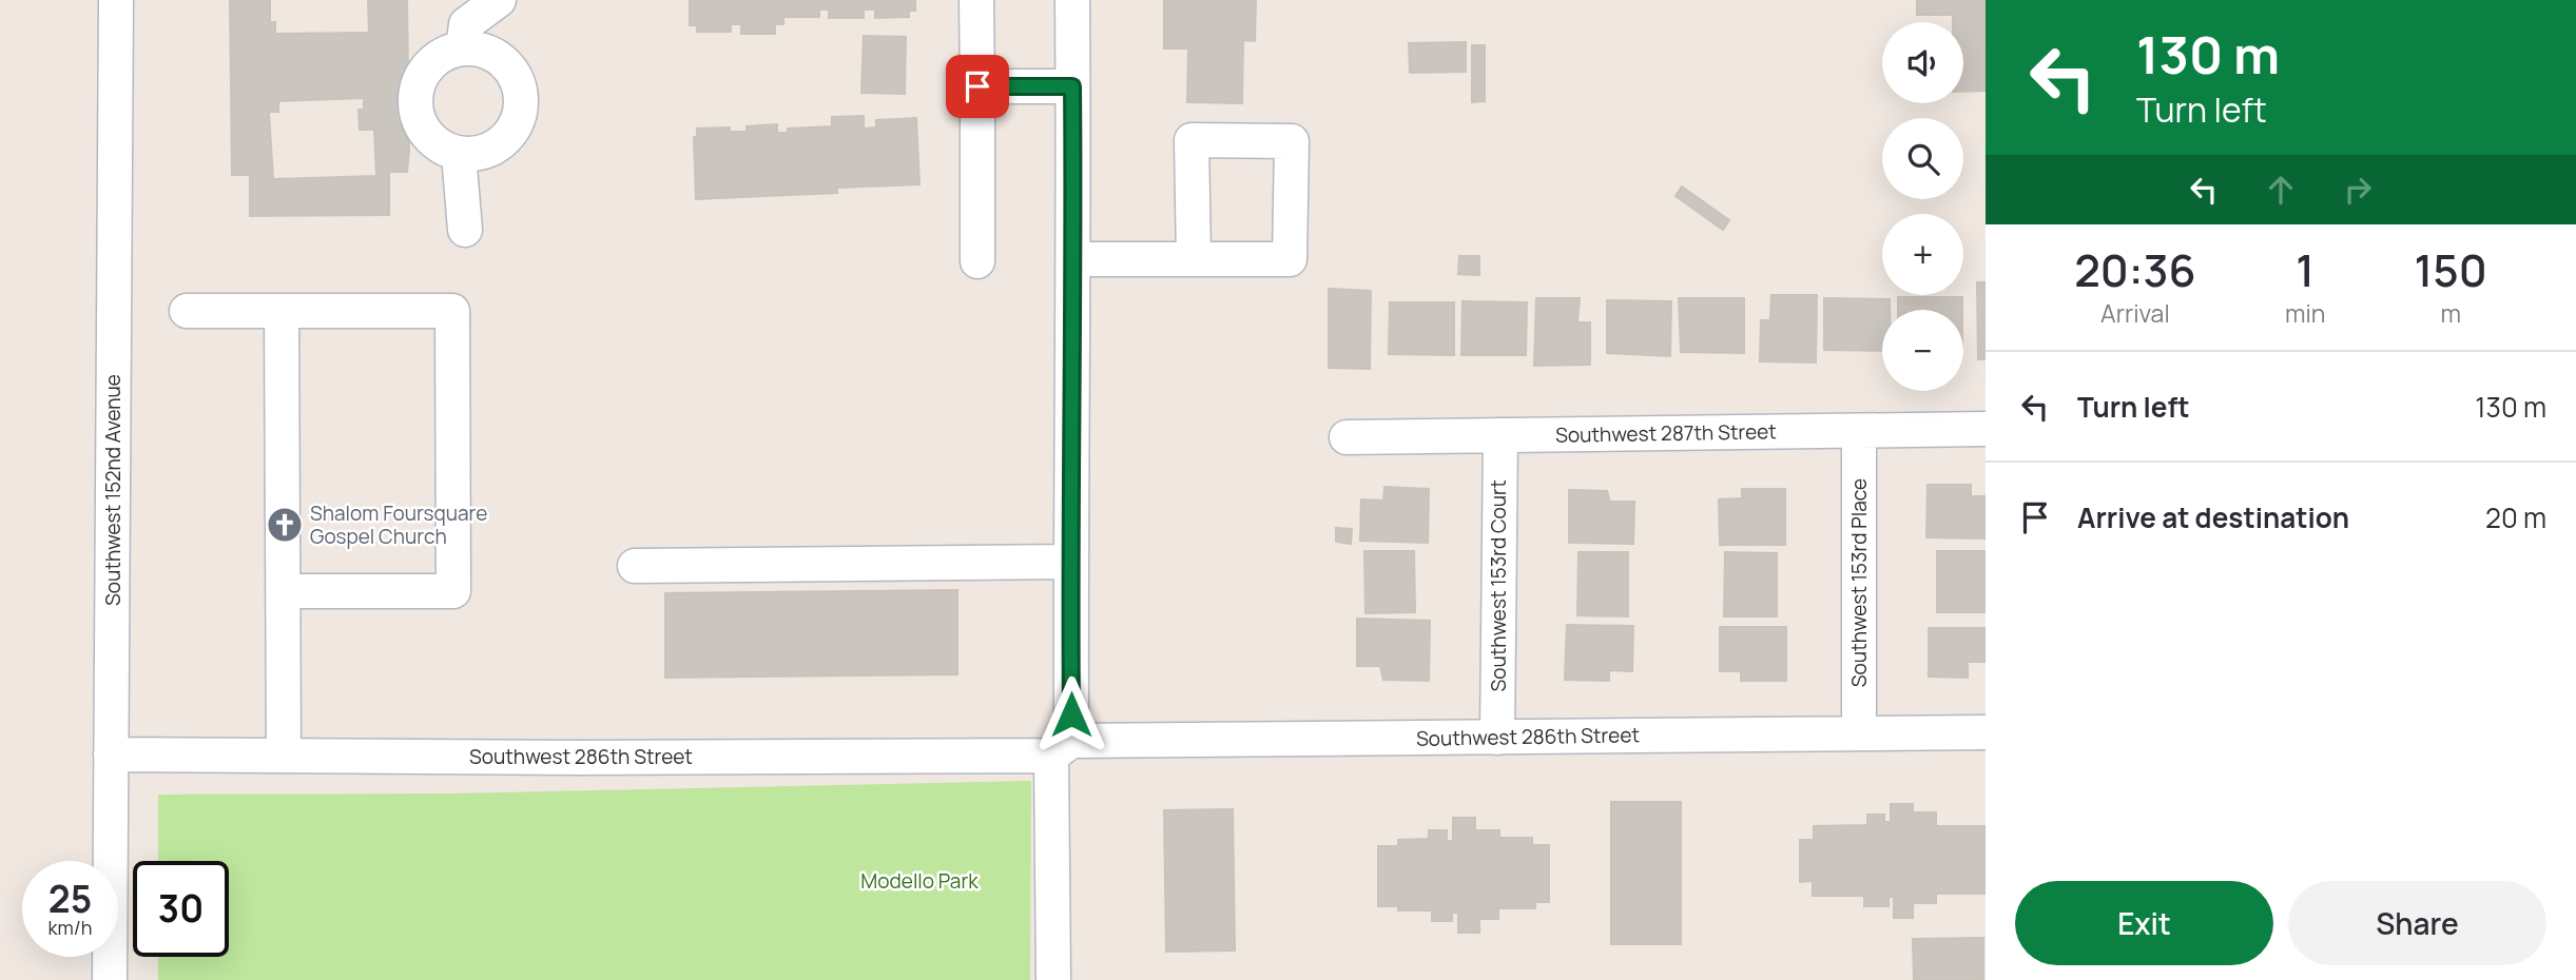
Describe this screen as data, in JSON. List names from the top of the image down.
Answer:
{
  "streets": {
    "street": [
      "Southwest 287th Street",
      "Southwest 152nd Avenue",
      "Southwest 153rd Place",
      "Southwest 153rd Court",
      "Southwest 286th Street"
    ]
  },
  "crossings": [
    ["Southwest 287th Street", "Southwest 153rd Place"],
    ["Southwest 287th Street", "Southwest 153rd Court"],
    ["Southwest 152nd Avenue", "Southwest 286th Street"],
    ["Southwest 153rd Place", "Southwest 286th Street"],
    ["Southwest 153rd Court", "Southwest 286th Street"]
  ],
  "parks": ["Modello Park"],
  "places": {
    "church": ["Shalom Foursquare Gospel Church"]
  },
  "page": {
    "turn": ["130 m", "Turn left"],
    "map_buttons": ["+", "−"],
    "eta": [
      "20:36",
      "Arrival",
      "1",
      "min",
      "150",
      "m"
    ],
    "list": [
      {
        "name": "Turn left",
        "value": "130 m"
      },
      {
        "name": "Arrive at destination",
        "value": "20 m"
      }
    ],
    "speed": "25 km/h",
    "limit": "30",
    "buttons": ["Exit", "Share"]
  }
}
